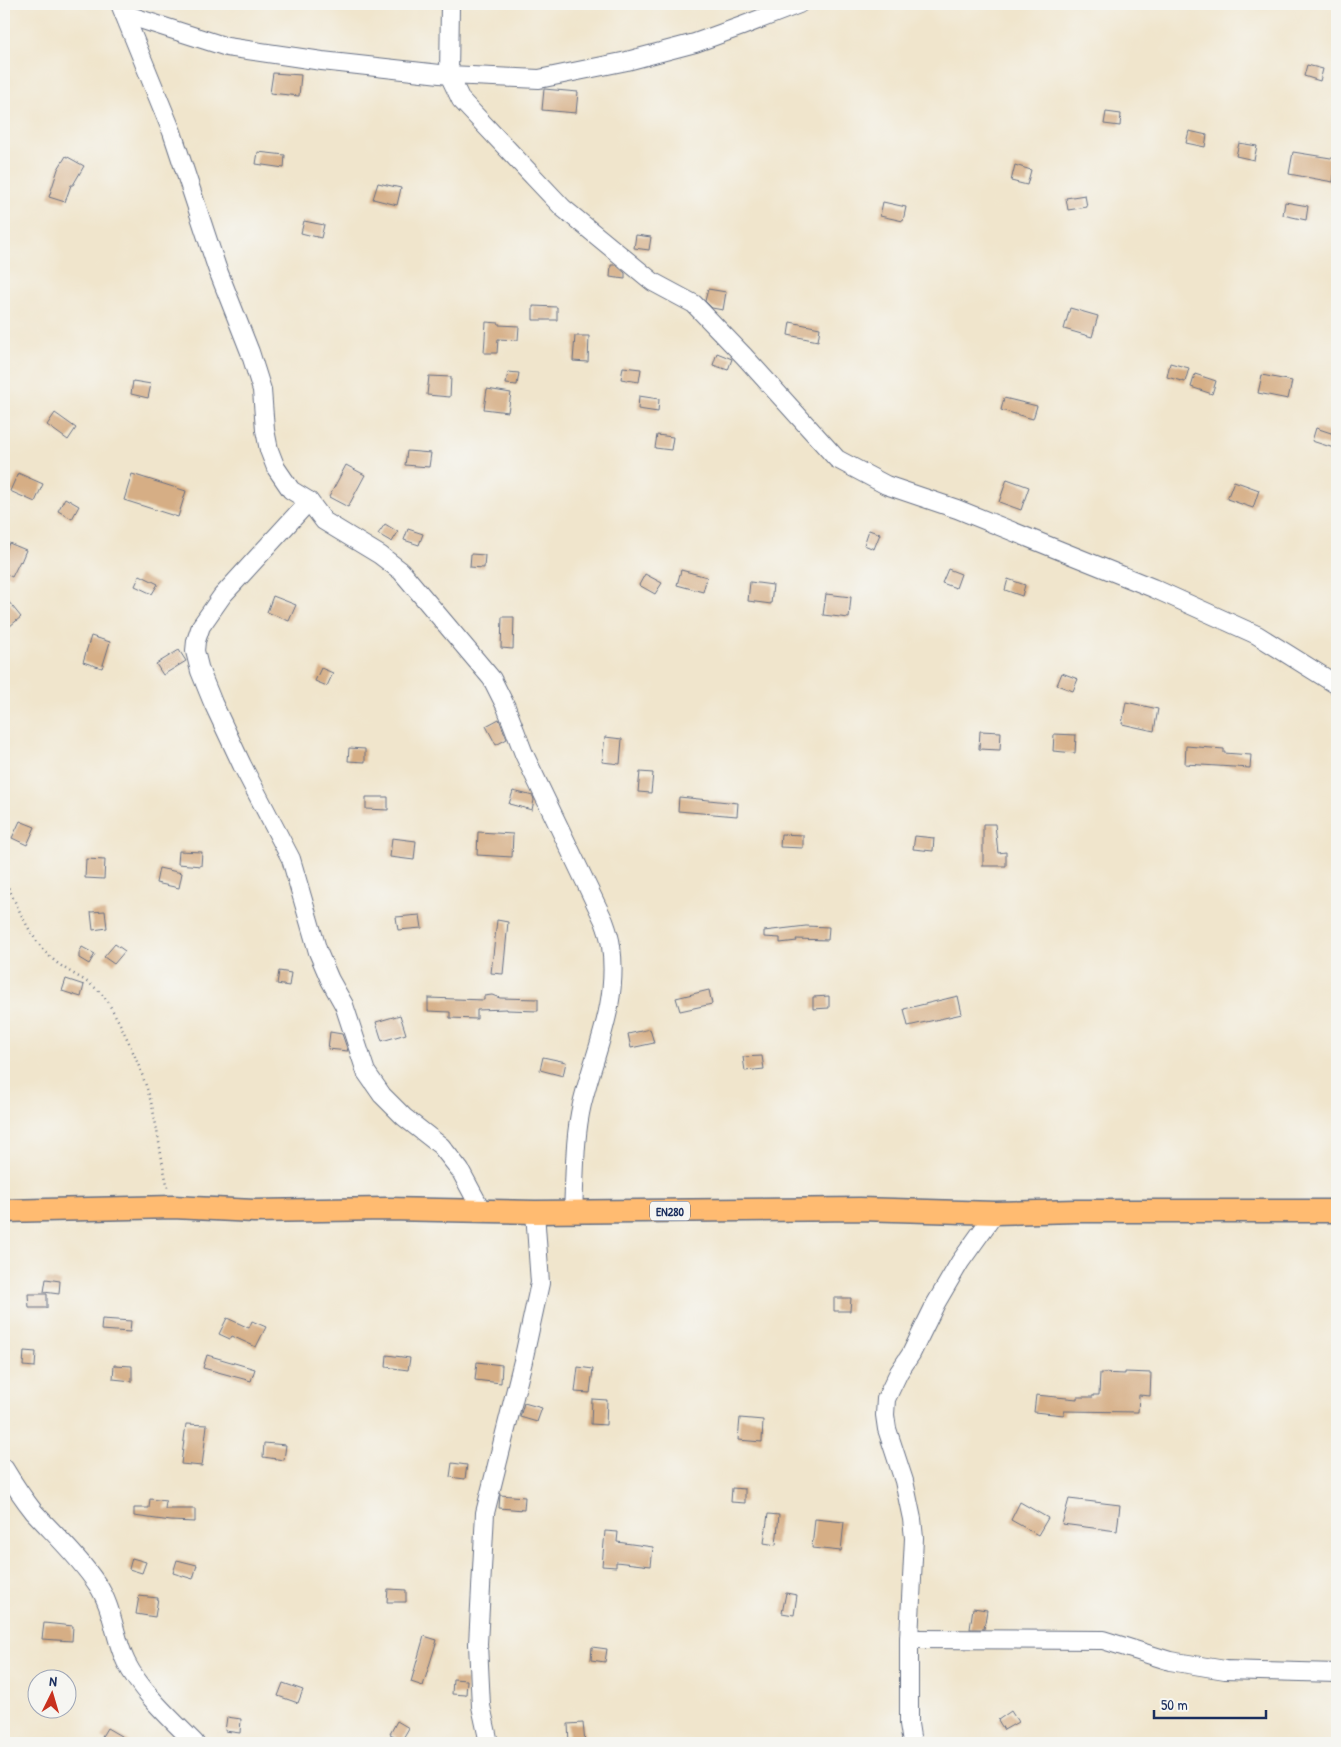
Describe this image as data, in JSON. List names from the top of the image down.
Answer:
{
  "streets": {
    "main road": ["EN280"]
  },
  "scale_bar": "50 m",
  "north": "top"
}
